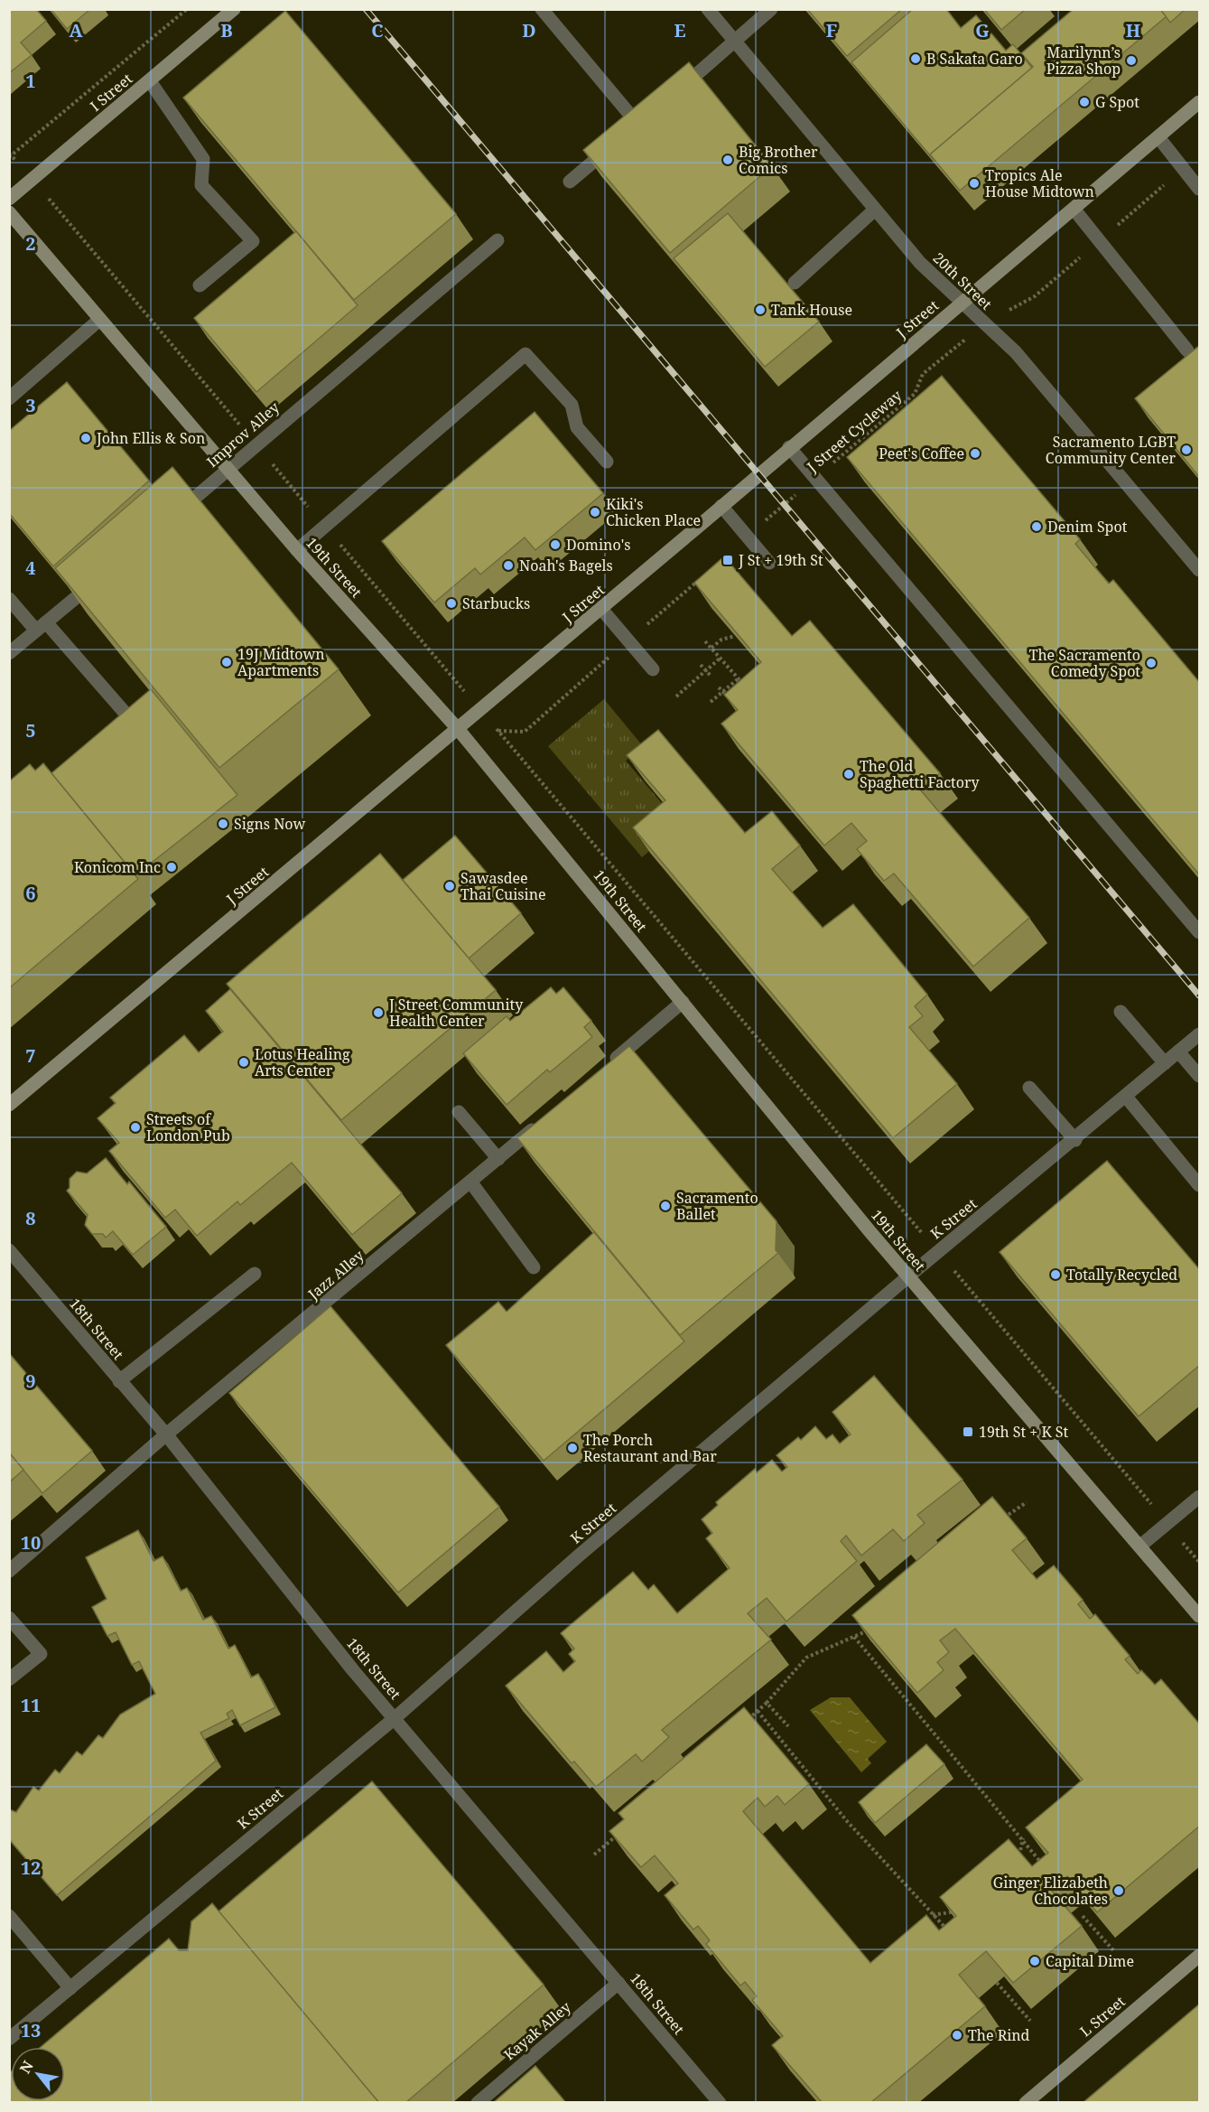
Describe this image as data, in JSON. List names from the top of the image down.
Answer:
{
  "streets": {
    "main road": [
      "I Street",
      "J Street",
      "19th Street",
      "L Street"
    ],
    "street": [
      "20th Street",
      "Improv Alley",
      "K Street",
      "Jazz Alley",
      "18th Street",
      "Kayak Alley"
    ],
    "path": ["J Street Cycleway"]
  },
  "crossings": [
    ["20th Street", "J Street"],
    ["20th Street", "J Street Cycleway"],
    ["J Street", "19th Street"],
    ["Improv Alley", "19th Street"],
    ["19th Street", "K Street"],
    ["K Street", "18th Street"],
    ["Jazz Alley", "18th Street"],
    ["18th Street", "Kayak Alley"]
  ],
  "places": {
    "other": [
      "B Sakata Garo",
      "Marilynn’s Pizza Shop",
      "G Spot",
      "Big Brother Comics",
      "Tropics Ale House Midtown",
      "Tank House",
      "John Ellis & Son",
      "Sacramento LGBT Community Center",
      "Peet's Coffee",
      "Kiki's Chicken Place",
      "Denim Spot",
      "Domino's",
      "Noah's Bagels",
      "Starbucks",
      "19J Midtown Apartments",
      "The Sacramento Comedy Spot",
      "The Old Spaghetti Factory",
      "Signs Now",
      "Konicom Inc",
      "Sawasdee Thai Cuisine",
      "J Street Community Health Center",
      "Lotus Healing Arts Center",
      "Streets of London Pub",
      "Sacramento Ballet",
      "Totally Recycled",
      "The Porch Restaurant and Bar",
      "Ginger Elizabeth Chocolates",
      "Capital Dime",
      "The Rind"
    ],
    "transit": ["J St + 19th St", "19th St + K St"]
  },
  "north": "top left",
  "grid": {
    "columns": [
      "A",
      "B",
      "C",
      "D",
      "E",
      "F",
      "G",
      "H"
    ],
    "rows": [
      "1",
      "2",
      "3",
      "4",
      "5",
      "6",
      "7",
      "8",
      "9",
      "10",
      "11",
      "12",
      "13"
    ]
  }
}
